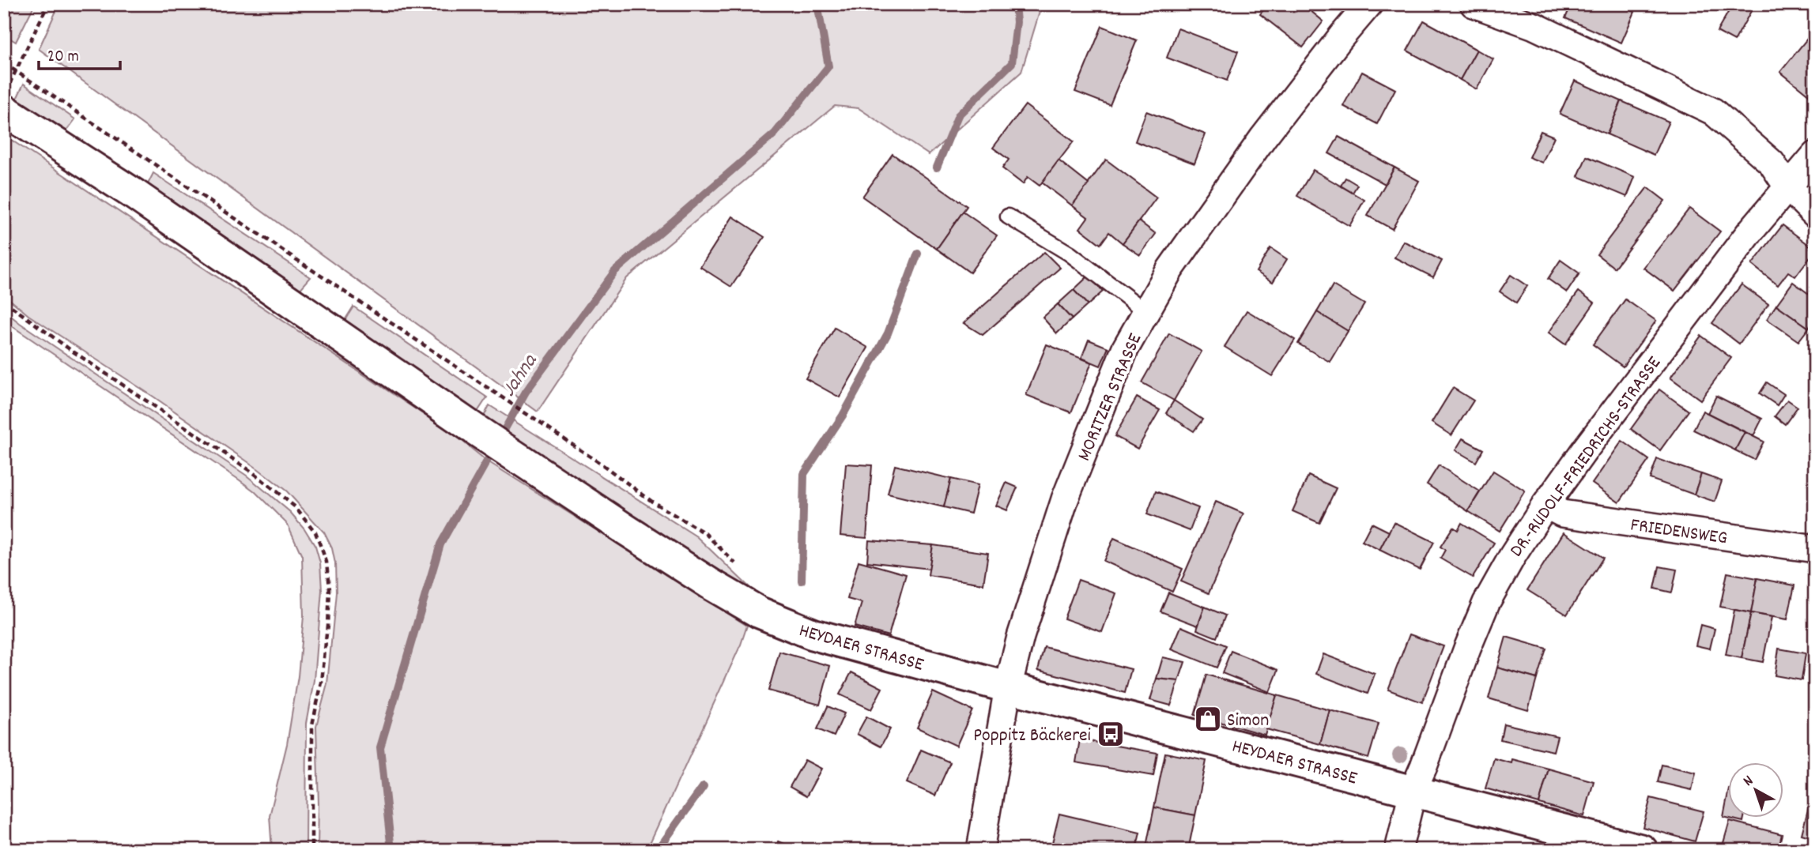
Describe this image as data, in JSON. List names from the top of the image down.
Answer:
{
  "streets": {
    "main road": ["HEYDAER STRASSE"],
    "street": ["MORITZER STRASSE", "DR.-RUDOLF-FRIEDRICHS-STRASSE", "FRIEDENSWEG"]
  },
  "crossings": [
    ["MORITZER STRASSE", "HEYDAER STRASSE"],
    ["DR.-RUDOLF-FRIEDRICHS-STRASSE", "FRIEDENSWEG"],
    ["DR.-RUDOLF-FRIEDRICHS-STRASSE", "HEYDAER STRASSE"]
  ],
  "water": ["Jahna"],
  "places": {
    "shop": ["Simon"],
    "bus stop": ["Poppitz Bäckerei"]
  },
  "scale_bar": "20 m",
  "north": "top left"
}
